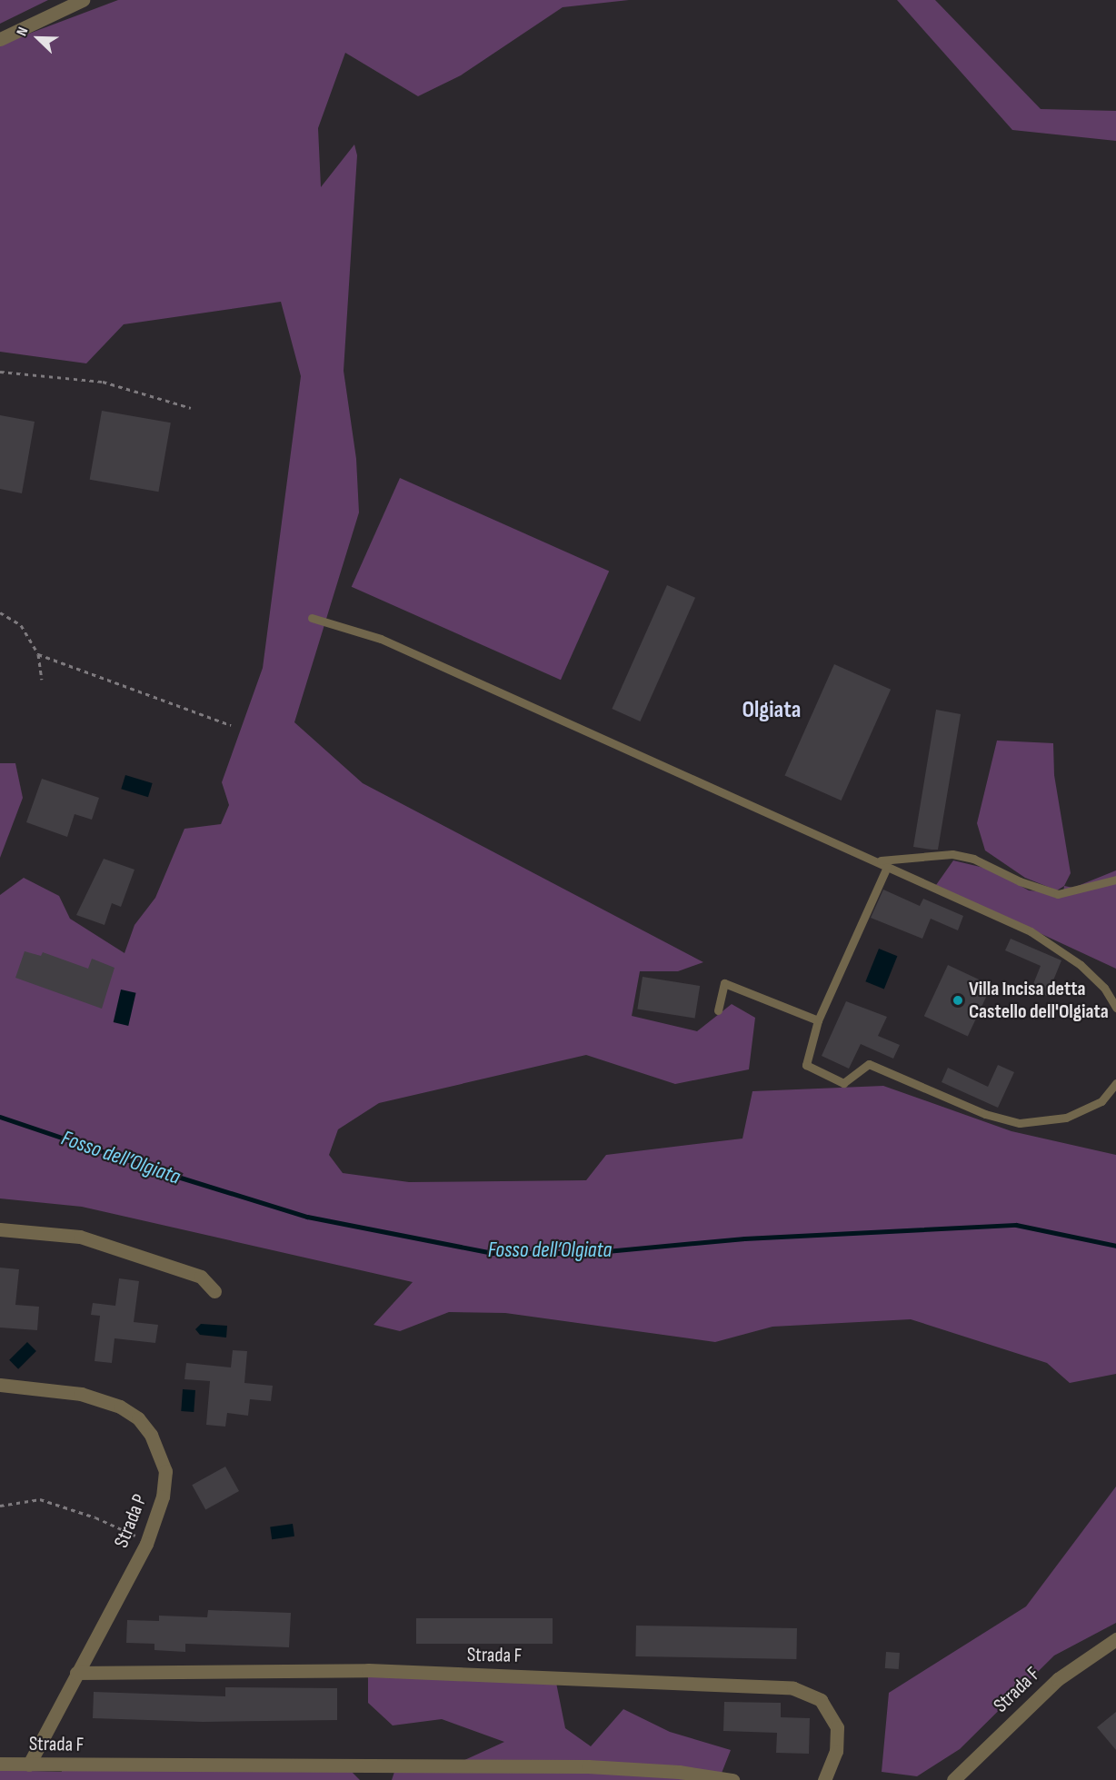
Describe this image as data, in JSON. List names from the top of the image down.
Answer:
{
  "streets": {
    "street": ["Strada P", "Strada F"]
  },
  "crossings": [
    ["Strada P", "Strada F"]
  ],
  "districts": ["Olgiata"],
  "water": ["Fosso dell’Olgiata"],
  "places": ["Villa Incisa detta Castello dell'Olgiata"],
  "north": "top left"
}
